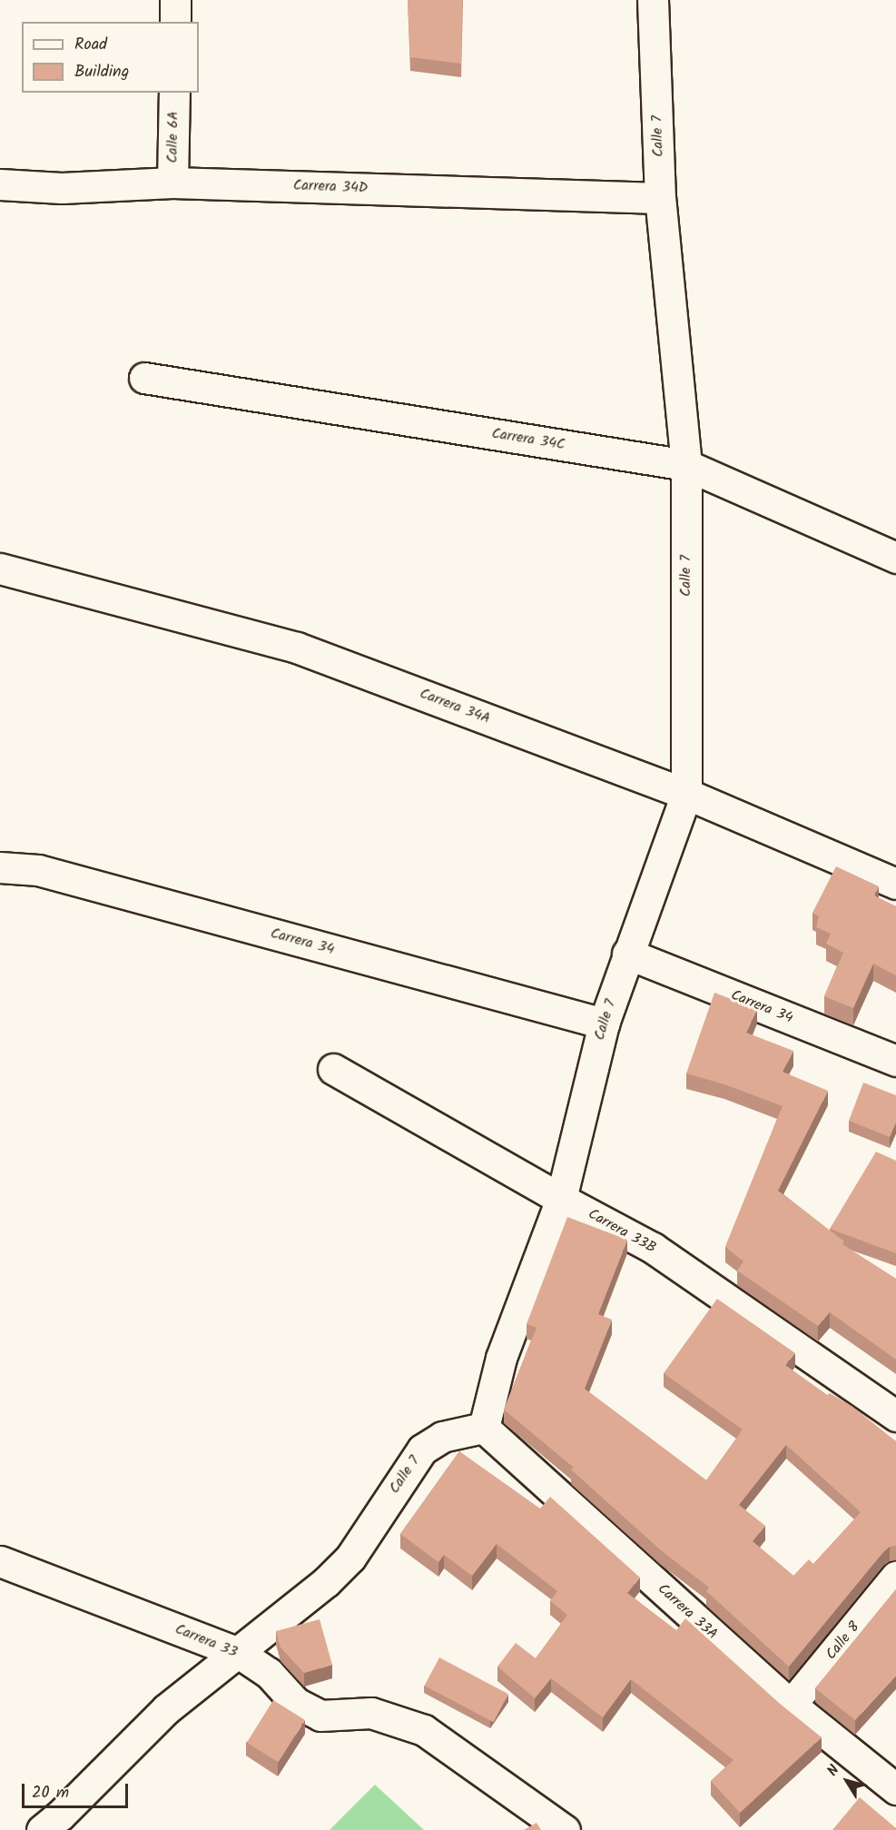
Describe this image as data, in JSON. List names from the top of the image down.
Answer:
{
  "streets": {
    "street": [
      "Calle 7",
      "Calle 6A",
      "Carrera 34D",
      "Carrera 34C",
      "Carrera 34A",
      "Carrera 34",
      "Carrera 33B",
      "Carrera 33A",
      "Carrera 33",
      "Calle 8"
    ]
  },
  "crossings": [
    ["Calle 7", "Carrera 34D"],
    ["Calle 7", "Carrera 34C"],
    ["Calle 7", "Carrera 34A"],
    ["Calle 7", "Carrera 34"],
    ["Calle 7", "Carrera 33B"],
    ["Calle 7", "Carrera 33A"],
    ["Calle 7", "Carrera 33"],
    ["Calle 6A", "Carrera 34D"],
    ["Carrera 33A", "Calle 8"]
  ],
  "legend": ["Road", "Building"],
  "scale_bar": "20 m",
  "north": "top left"
}
